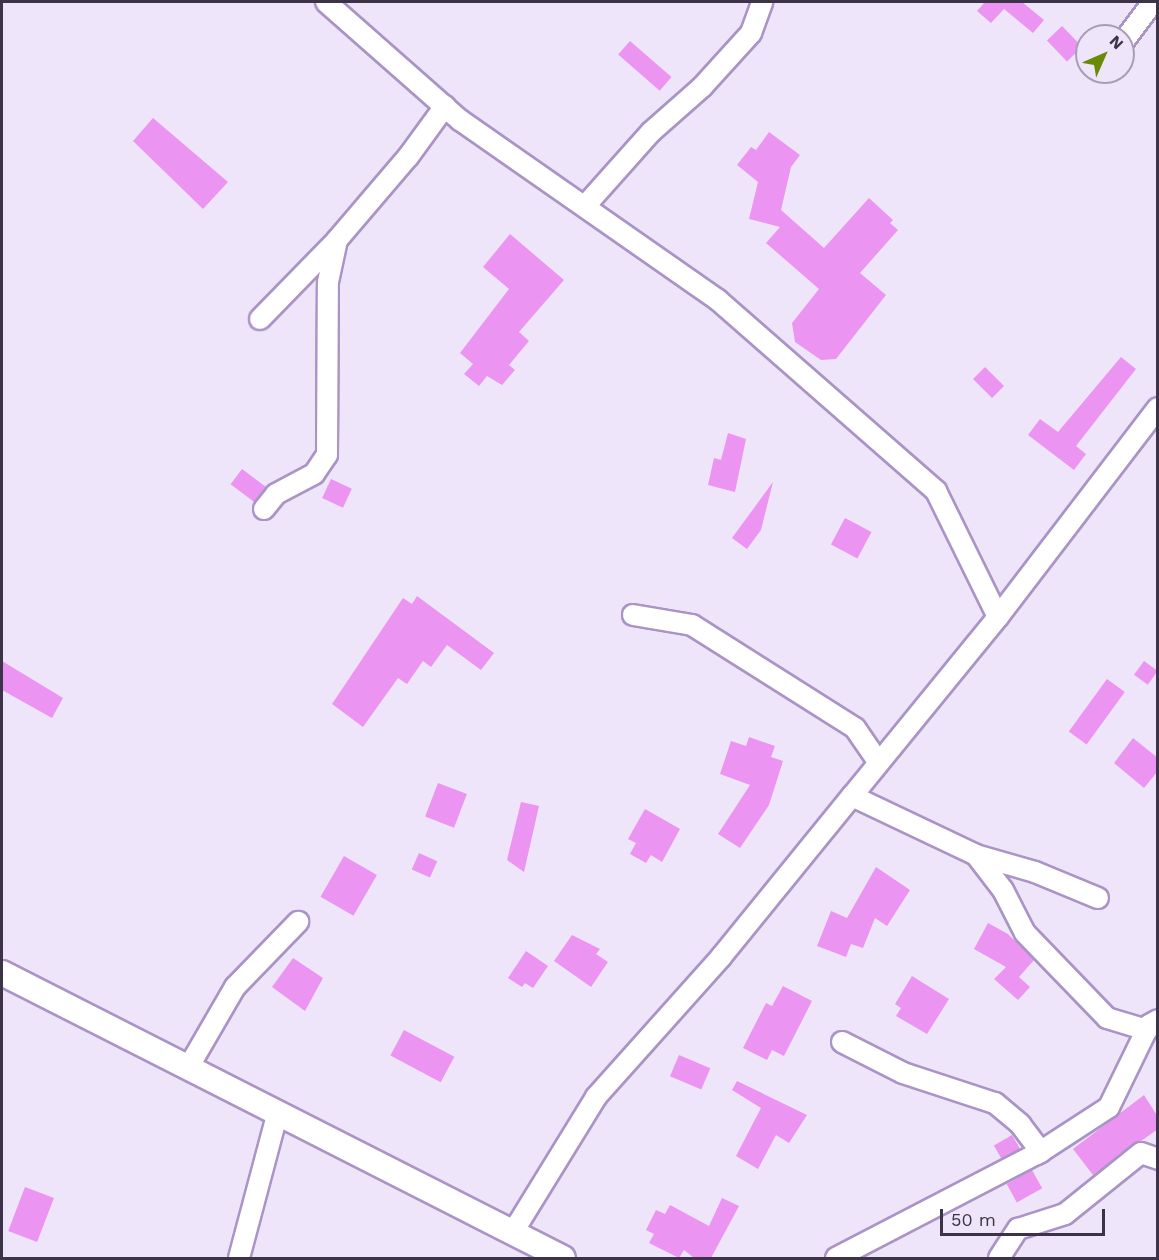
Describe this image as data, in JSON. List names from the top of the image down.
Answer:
{
  "scale_bar": "50 m",
  "north": "top right"
}
